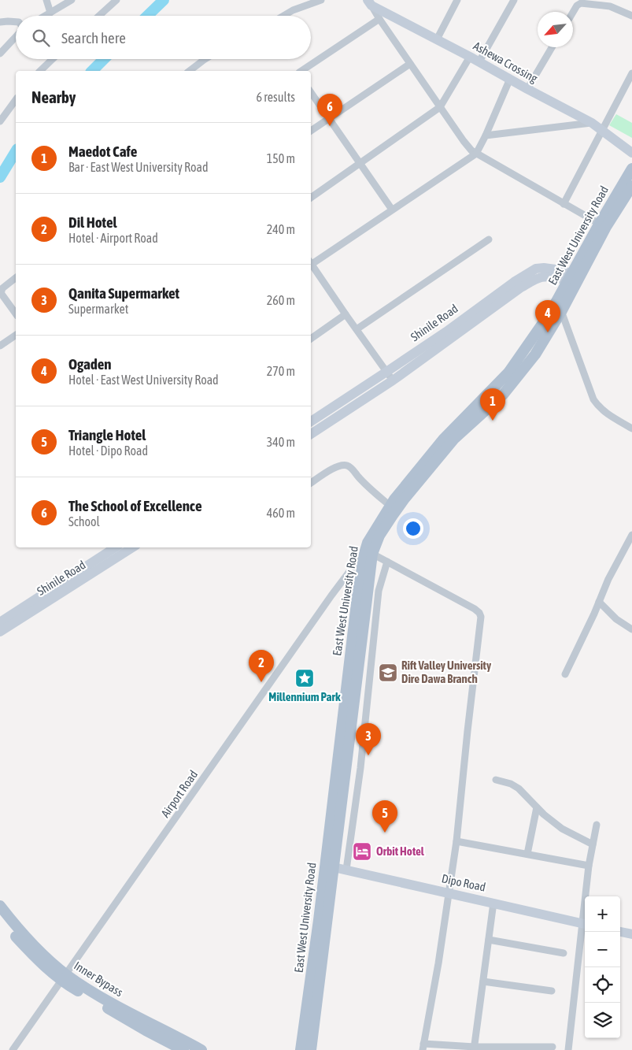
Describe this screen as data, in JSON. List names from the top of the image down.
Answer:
{
  "streets": {
    "main road": ["East West University Road", "Inner Bypass"],
    "street": [
      "Ashewa Crossing",
      "Shinile Road",
      "Airport Road",
      "Dipo Road"
    ]
  },
  "crossings": [
    ["East West University Road", "Shinile Road"],
    ["East West University Road", "Airport Road"],
    ["East West University Road", "Dipo Road"],
    ["Airport Road", "Inner Bypass"]
  ],
  "places": {
    "school or university": ["Rift Valley University Dire Dawa Branch"],
    "place": ["Millennium Park"],
    "hotel": ["Orbit Hotel"]
  },
  "north": "bottom left",
  "page": {
    "search": "Search here",
    "heading": ["Nearby", "6 results"],
    "pins": [
      "6",
      "4",
      "1",
      "2",
      "3",
      "5"
    ],
    "list": [
      {
        "mark": "1",
        "name": "Maedot Cafe",
        "note": "Bar · East West University Road",
        "value": "150 m"
      },
      {
        "mark": "2",
        "name": "Dil Hotel",
        "note": "Hotel · Airport Road",
        "value": "240 m"
      },
      {
        "mark": "3",
        "name": "Qanita Supermarket",
        "note": "Supermarket",
        "value": "260 m"
      },
      {
        "mark": "4",
        "name": "Ogaden",
        "note": "Hotel · East West University Road",
        "value": "270 m"
      },
      {
        "mark": "5",
        "name": "Triangle Hotel",
        "note": "Hotel · Dipo Road",
        "value": "340 m"
      },
      {
        "mark": "6",
        "name": "The School of Excellence",
        "note": "School",
        "value": "460 m"
      }
    ],
    "map_buttons": ["+", "−"]
  }
}
